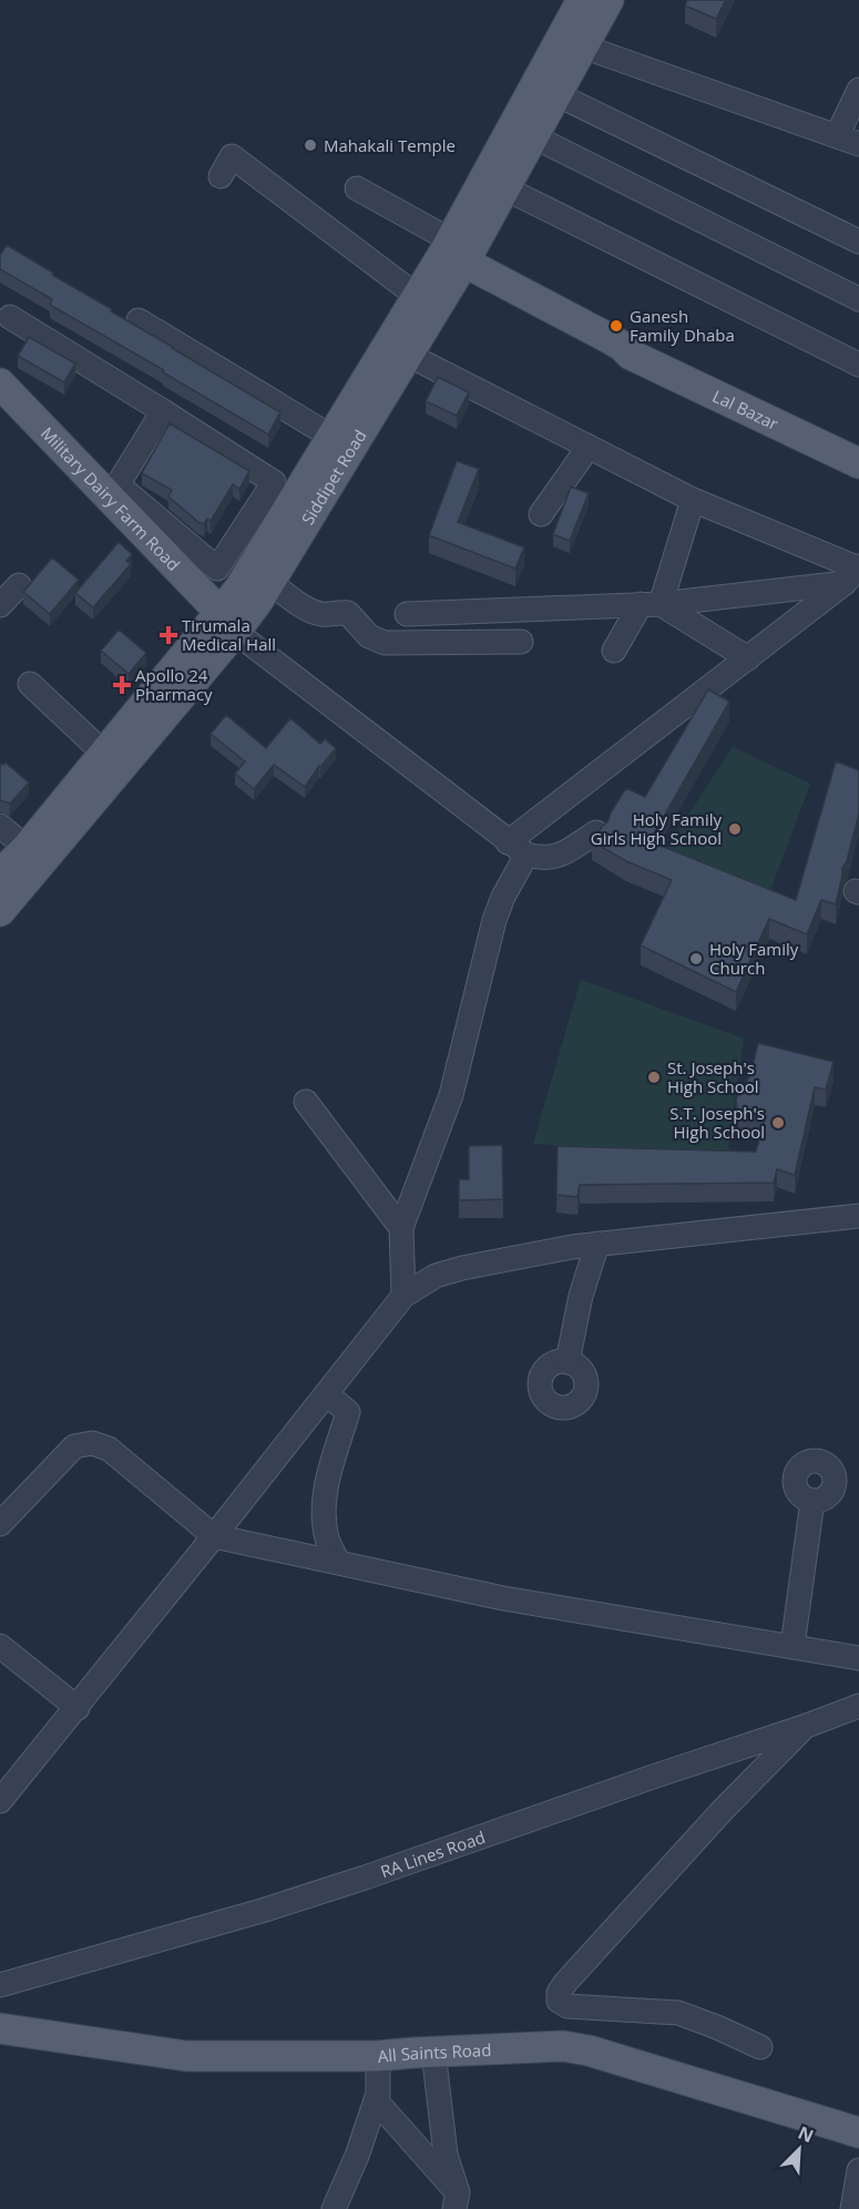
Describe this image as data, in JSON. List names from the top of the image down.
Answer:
{
  "streets": {
    "main road": [
      "Lal Bazar",
      "Siddipet Road",
      "Military Dairy Farm Road",
      "All Saints Road"
    ],
    "street": ["RA Lines Road"]
  },
  "crossings": [
    ["Lal Bazar", "Siddipet Road"],
    ["Siddipet Road", "Military Dairy Farm Road"]
  ],
  "places": {
    "other": [
      "Mahakali Temple",
      "Ganesh Family Dhaba",
      "Holy Family Girls High School",
      "Holy Family Church",
      "St. Joseph's High School",
      "S.T. Joseph's High School"
    ],
    "health": ["Tirumala Medical Hall", "Apollo 24 Pharmacy"]
  },
  "north": "top right"
}
